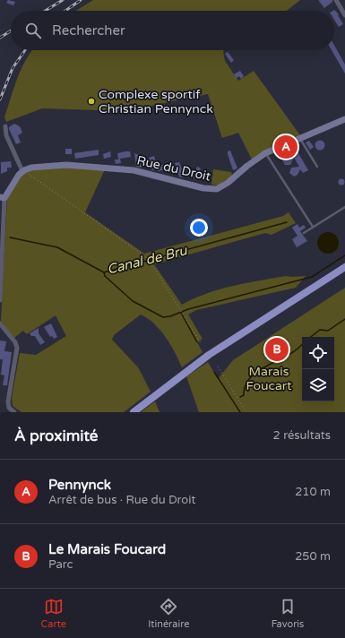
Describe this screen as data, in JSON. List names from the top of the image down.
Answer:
{
  "streets": {
    "street": ["Rue du Droit"]
  },
  "water": ["Canal de Bru"],
  "parks": ["Marais Foucart"],
  "places": ["Complexe sportif Christian Pennynck"],
  "page": {
    "search": "Rechercher",
    "pins": ["A", "B"],
    "heading": ["À proximité", "2 résultats"],
    "list": [
      {
        "mark": "A",
        "name": "Pennynck",
        "note": "Arrêt de bus · Rue du Droit",
        "value": "210 m"
      },
      {
        "mark": "B",
        "name": "Le Marais Foucard",
        "note": "Parc",
        "value": "250 m"
      }
    ],
    "nav": ["Carte", "Itinéraire", "Favoris"]
  }
}
